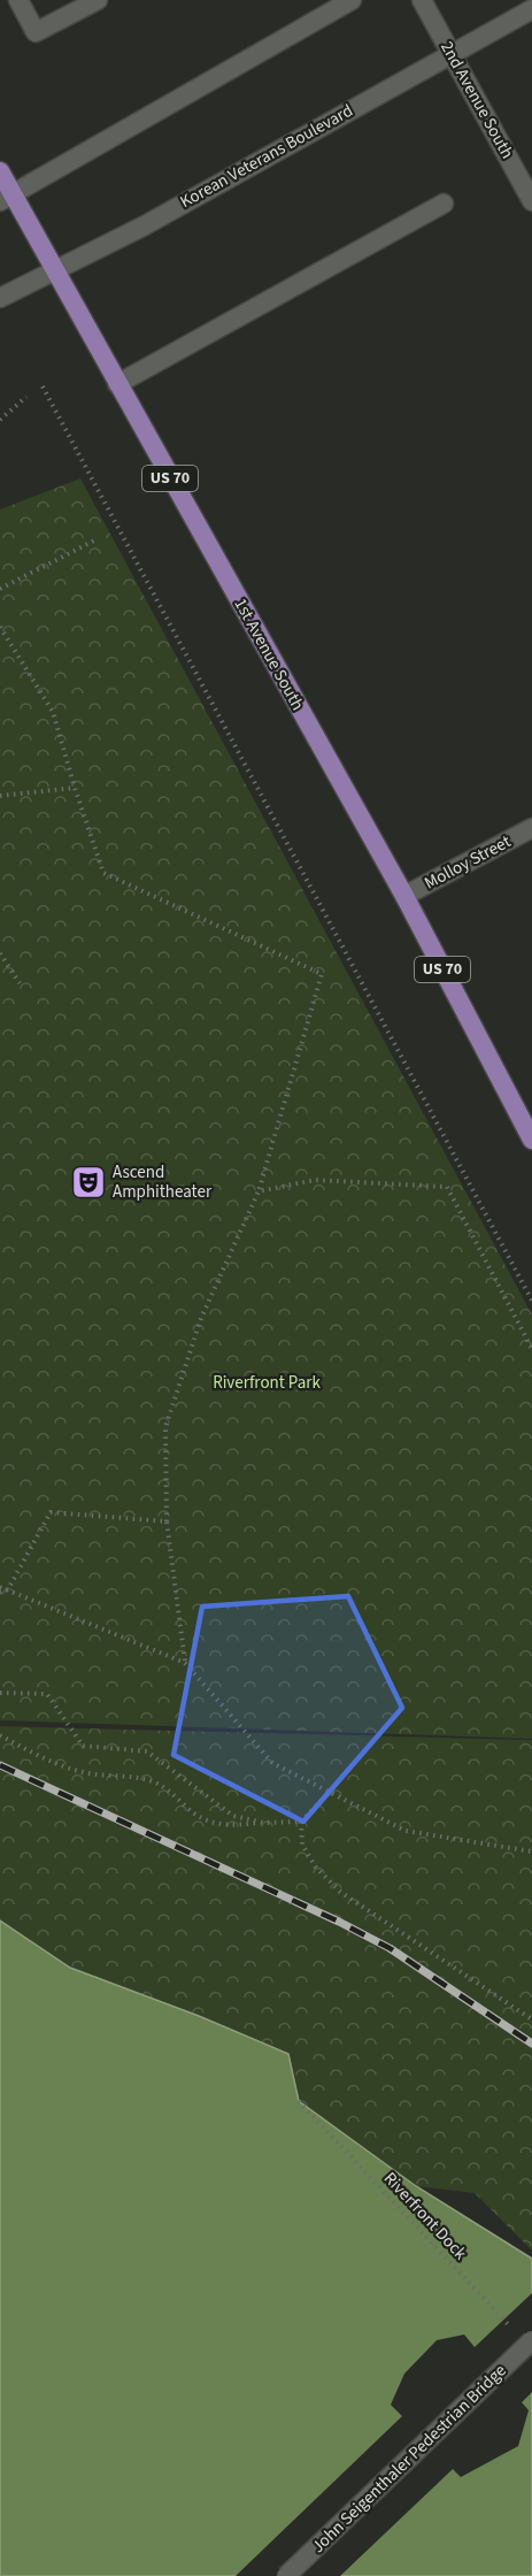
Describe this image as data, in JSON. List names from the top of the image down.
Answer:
{
  "streets": {
    "main road": [
      "2nd Avenue South",
      "Korean Veterans Boulevard",
      "US 70",
      "1st Avenue South",
      "Molloy Street",
      "John Seigenthaler Pedestrian Bridge"
    ],
    "path": ["Riverfront Dock"]
  },
  "crossings": [
    ["2nd Avenue South", "Korean Veterans Boulevard"],
    ["Korean Veterans Boulevard", "1st Avenue South"],
    ["1st Avenue South", "Molloy Street"]
  ],
  "parks": ["Riverfront Park"],
  "places": {
    "theatre": ["Ascend Amphitheater"]
  }
}
